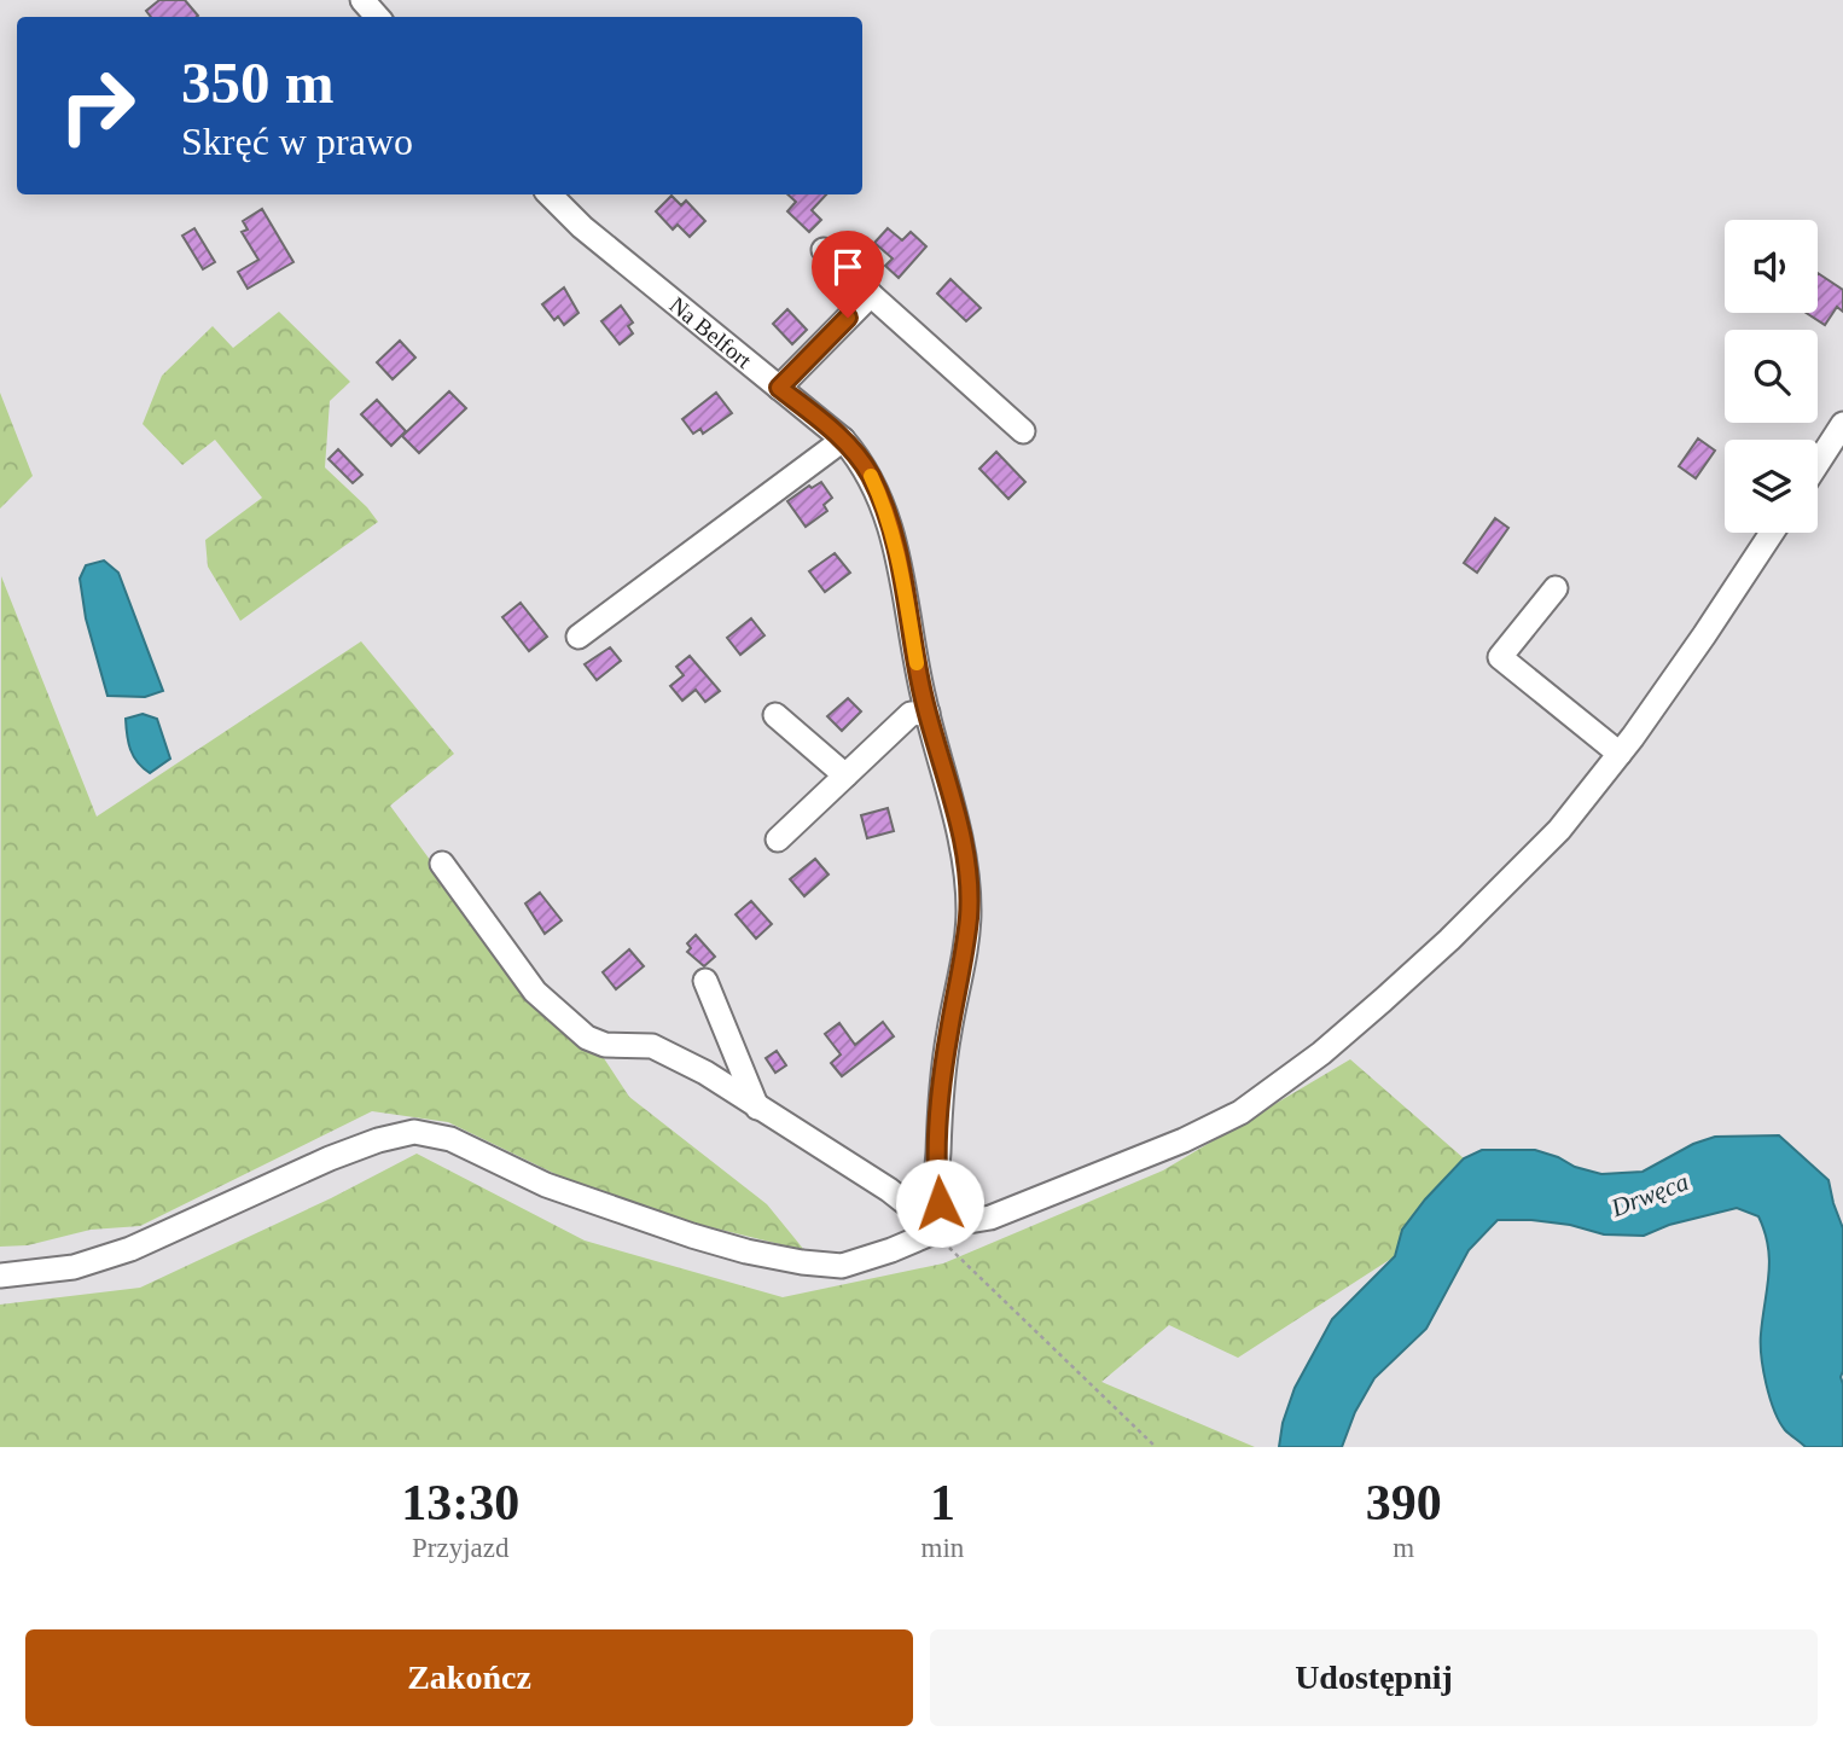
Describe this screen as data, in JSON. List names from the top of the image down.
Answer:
{
  "streets": {
    "street": ["Na Belfort"]
  },
  "water": ["Drwęca"],
  "page": {
    "turn": ["350 m", "Skręć w prawo"],
    "eta": [
      "13:30",
      "Przyjazd",
      "1",
      "min",
      "390",
      "m"
    ],
    "buttons": ["Zakończ", "Udostępnij"]
  }
}
